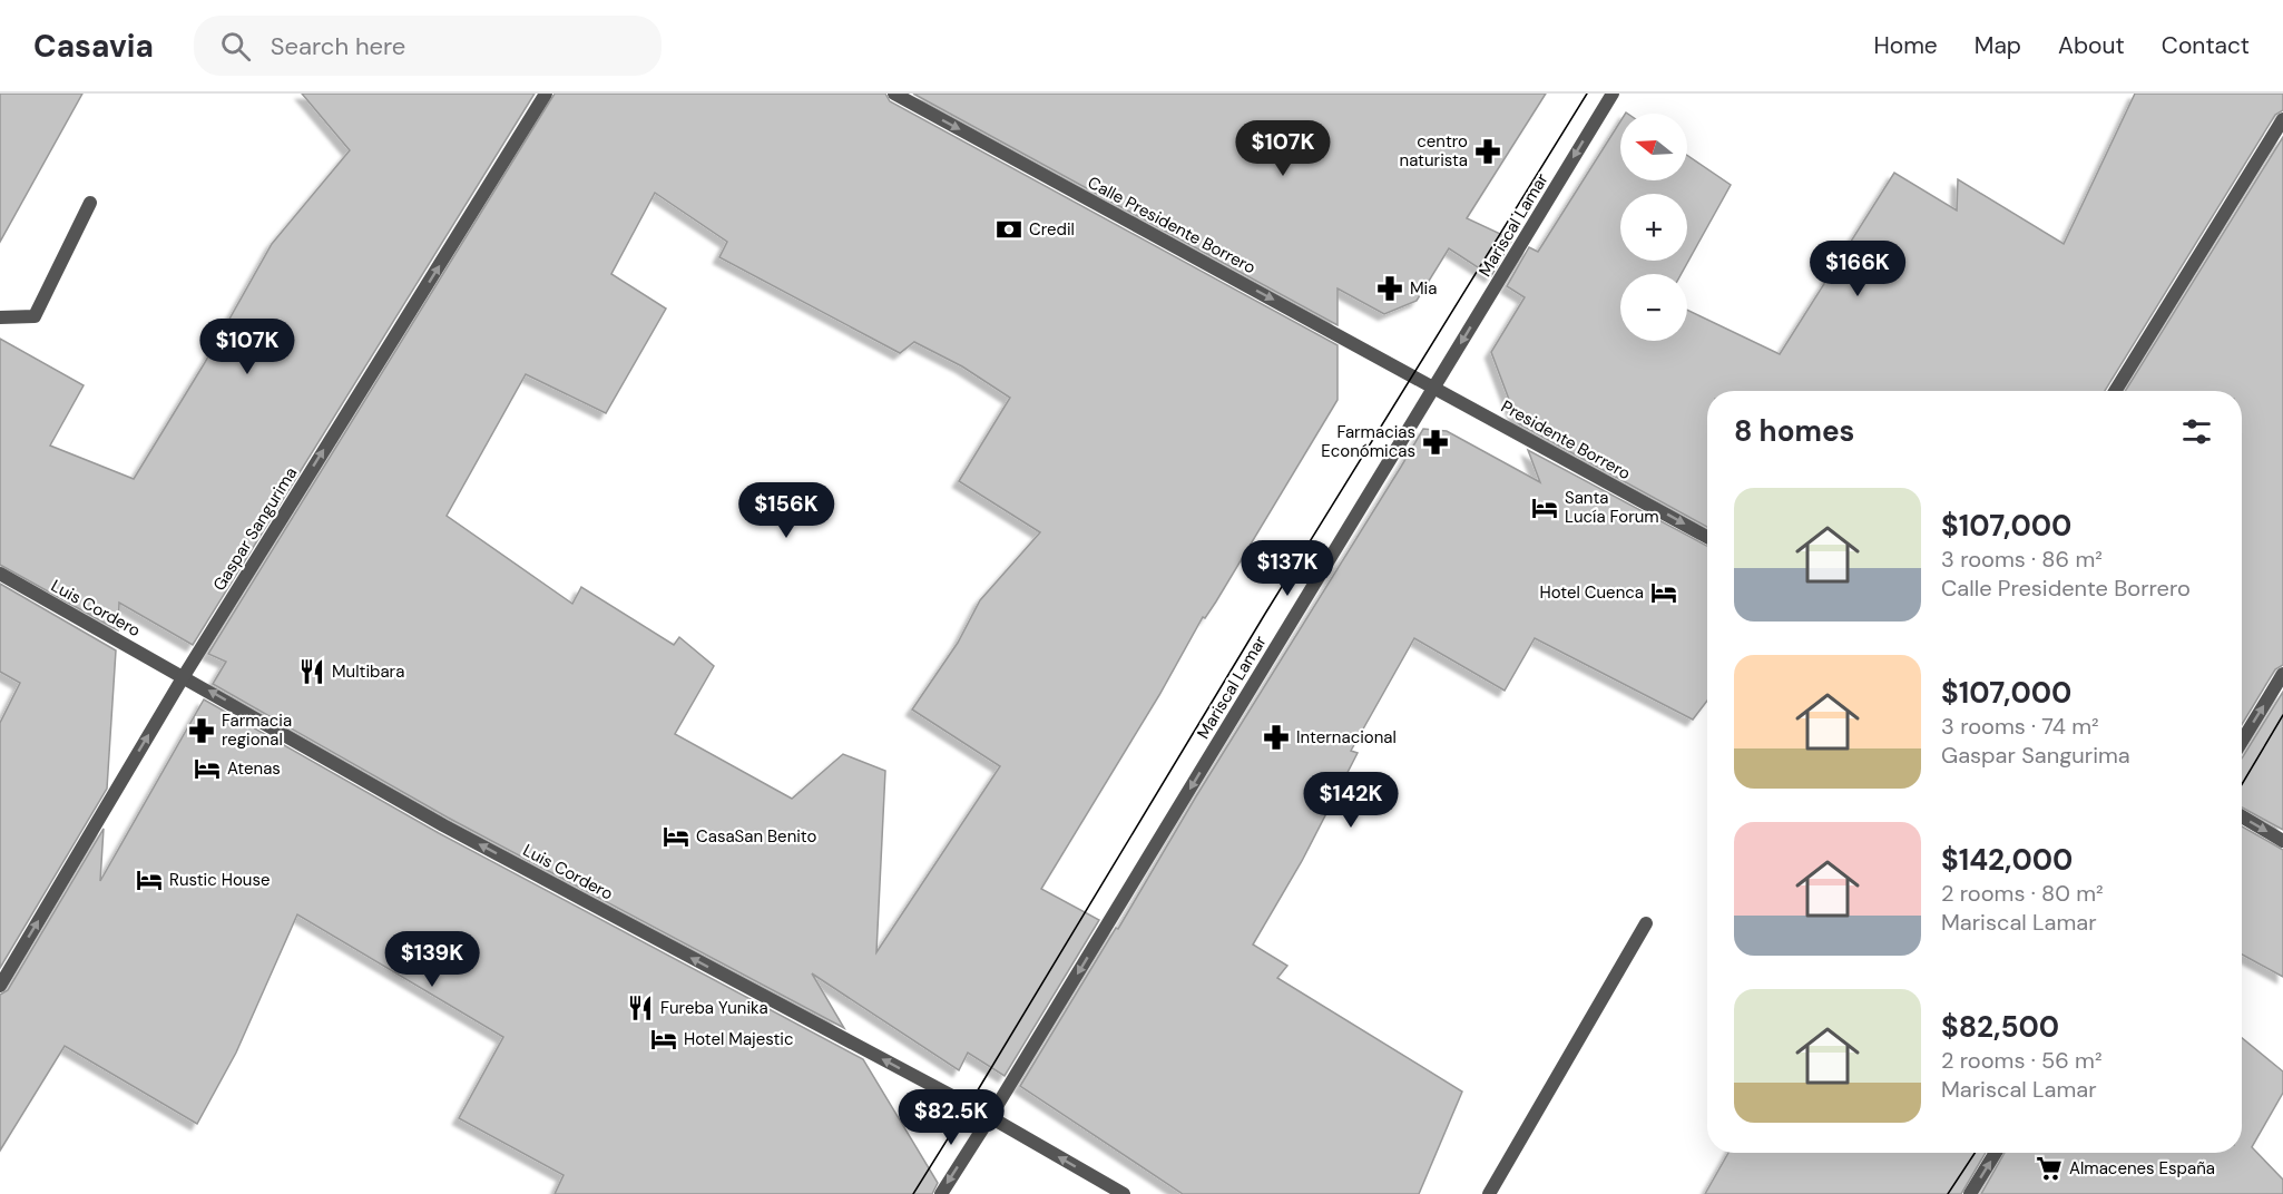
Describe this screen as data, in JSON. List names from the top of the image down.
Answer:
{
  "streets": {
    "street": [
      "Calle Presidente Borrero",
      "Mariscal Lamar",
      "Presidente Borrero",
      "Gaspar Sangurima",
      "Luis Cordero"
    ]
  },
  "crossings": [
    ["Calle Presidente Borrero", "Mariscal Lamar"],
    ["Calle Presidente Borrero", "Presidente Borrero"],
    ["Mariscal Lamar", "Presidente Borrero"],
    ["Mariscal Lamar", "Luis Cordero"],
    ["Gaspar Sangurima", "Luis Cordero"]
  ],
  "one_way": [
    "Calle Presidente Borrero",
    "Mariscal Lamar",
    "Presidente Borrero",
    "Gaspar Sangurima",
    "Luis Cordero"
  ],
  "places": {
    "pharmacy": [
      "centro naturista",
      "Mia",
      "Farmacias Económicas",
      "Farmacia regional",
      "Internacional"
    ],
    "bank": ["Credil"],
    "hotel": [
      "Santa Lucía Forum",
      "Hotel Cuenca",
      "Atenas",
      "CasaSan Benito",
      "Rustic House",
      "Hotel Majestic"
    ],
    "restaurant": ["Multibara", "Fureba Yunika"],
    "supermarket": ["Almacenes España"]
  },
  "north": "left",
  "page": {
    "header": "Casavia",
    "search": "Search here",
    "nav": [
      "Home",
      "Map",
      "About",
      "Contact"
    ],
    "map_buttons": ["+", "−"],
    "price": [
      "$107K",
      "$166K",
      "$107K",
      "$156K",
      "$137K",
      "$142K",
      "$139K",
      "$82.5K"
    ],
    "heading": "8 homes",
    "list": [
      {
        "name": "$107,000",
        "note": "3 rooms · 86 m² · Calle Presidente Borrero"
      },
      {
        "name": "$107,000",
        "note": "3 rooms · 74 m² · Gaspar Sangurima"
      },
      {
        "name": "$142,000",
        "note": "2 rooms · 80 m² · Mariscal Lamar"
      },
      {
        "name": "$82,500",
        "note": "2 rooms · 56 m² · Mariscal Lamar"
      }
    ]
  }
}
